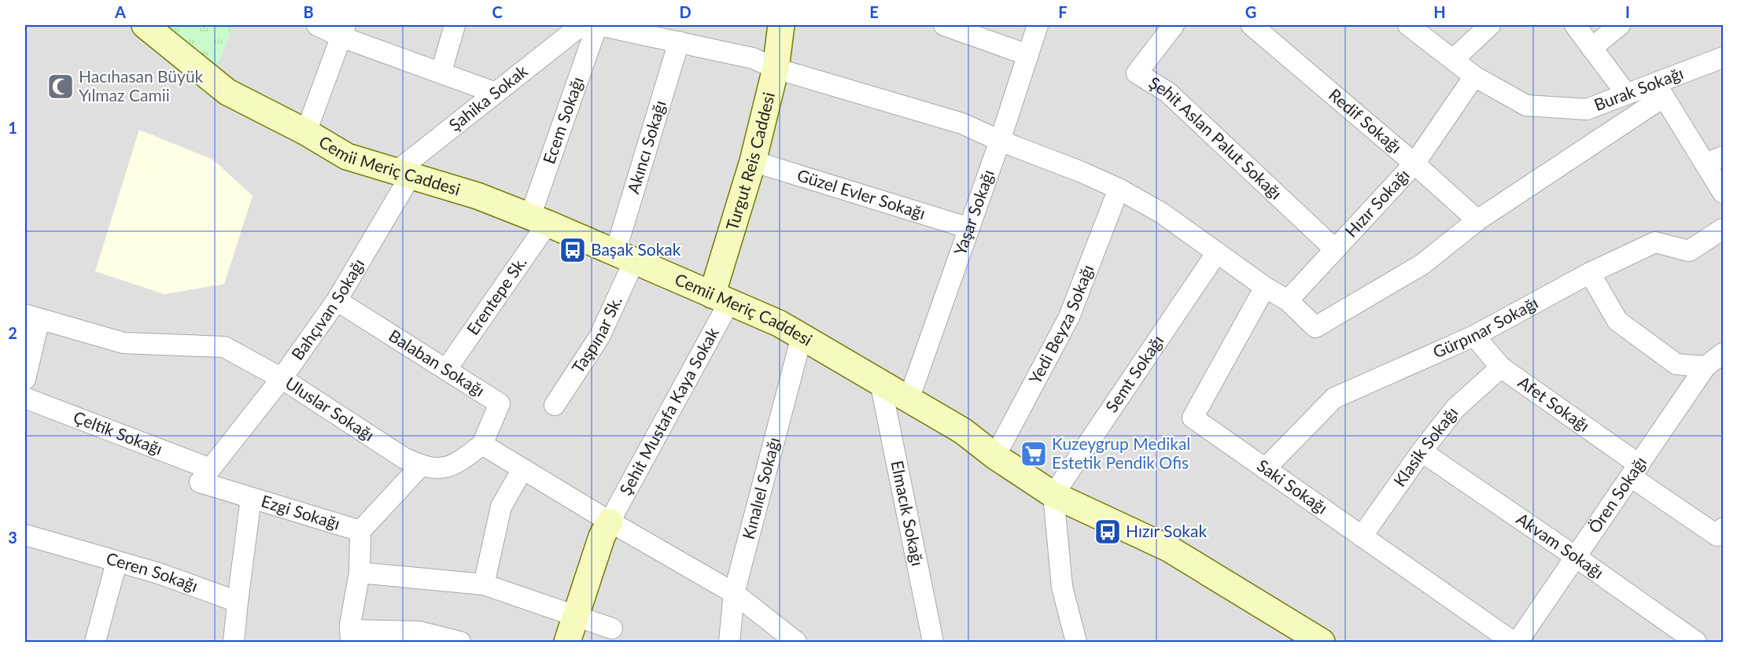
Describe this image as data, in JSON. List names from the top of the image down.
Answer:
{
  "streets": {
    "street": [
      "Burak Sokağı",
      "Şahika Sokak",
      "Ecem Sokağı",
      "Redif Sokağı",
      "Şehit Aslan Palut Sokağı",
      "Akıncı Sokağı",
      "Turgut Reis Caddesi",
      "Cemii Meriç Caddesi",
      "Güzel Evler Sokağı",
      "Hızır Sokağı",
      "Yaşar Sokağı",
      "Erentepe Sk.",
      "Bahçıvan Sokağı",
      "Yedi Beyza Sokağı",
      "Gürpınar Sokağı",
      "Taşpınar Sk.",
      "Balaban Sokağı",
      "Semt Sokağı",
      "Afet Sokağı",
      "Uluslar Sokağı",
      "Şehit Mustafa Kaya Sokak",
      "Çeltik Sokağı",
      "Klasik Sokağı",
      "Saki Sokağı",
      "Kınalıel Sokağı",
      "Ören Sokağı",
      "Elmacık Sokağı",
      "Ezgi Sokağı",
      "Akvam Sokağı",
      "Ceren Sokağı"
    ]
  },
  "crossings": [
    ["Burak Sokağı", "Hızır Sokağı"],
    ["Şahika Sokak", "Cemii Meriç Caddesi"],
    ["Şahika Sokak", "Bahçıvan Sokağı"],
    ["Ecem Sokağı", "Cemii Meriç Caddesi"],
    ["Ecem Sokağı", "Erentepe Sk."],
    ["Redif Sokağı", "Hızır Sokağı"],
    ["Şehit Aslan Palut Sokağı", "Hızır Sokağı"],
    ["Akıncı Sokağı", "Cemii Meriç Caddesi"],
    ["Akıncı Sokağı", "Taşpınar Sk."],
    ["Turgut Reis Caddesi", "Cemii Meriç Caddesi"],
    ["Turgut Reis Caddesi", "Güzel Evler Sokağı"],
    ["Turgut Reis Caddesi", "Şehit Mustafa Kaya Sokak"],
    ["Cemii Meriç Caddesi", "Yaşar Sokağı"],
    ["Cemii Meriç Caddesi", "Erentepe Sk."],
    ["Cemii Meriç Caddesi", "Bahçıvan Sokağı"],
    ["Cemii Meriç Caddesi", "Yedi Beyza Sokağı"],
    ["Cemii Meriç Caddesi", "Taşpınar Sk."],
    ["Cemii Meriç Caddesi", "Semt Sokağı"],
    ["Cemii Meriç Caddesi", "Şehit Mustafa Kaya Sokak"],
    ["Cemii Meriç Caddesi", "Kınalıel Sokağı"],
    ["Cemii Meriç Caddesi", "Elmacık Sokağı"],
    ["Güzel Evler Sokağı", "Yaşar Sokağı"],
    ["Erentepe Sk.", "Balaban Sokağı"],
    ["Bahçıvan Sokağı", "Balaban Sokağı"],
    ["Bahçıvan Sokağı", "Uluslar Sokağı"],
    ["Bahçıvan Sokağı", "Çeltik Sokağı"],
    ["Bahçıvan Sokağı", "Ezgi Sokağı"],
    ["Gürpınar Sokağı", "Afet Sokağı"],
    ["Gürpınar Sokağı", "Saki Sokağı"],
    ["Balaban Sokağı", "Uluslar Sokağı"],
    ["Afet Sokağı", "Klasik Sokağı"],
    ["Afet Sokağı", "Ören Sokağı"],
    ["Çeltik Sokağı", "Ezgi Sokağı"],
    ["Klasik Sokağı", "Saki Sokağı"],
    ["Klasik Sokağı", "Akvam Sokağı"],
    ["Ören Sokağı", "Akvam Sokağı"]
  ],
  "places": {
    "mosque": ["Hacıhasan Büyük Yılmaz Camii"],
    "bus stop": ["Başak Sokak", "Hızır Sokak"],
    "supermarket": ["Kuzeygrup Medikal Estetik Pendik Ofis"]
  },
  "grid": {
    "columns": [
      "A",
      "B",
      "C",
      "D",
      "E",
      "F",
      "G",
      "H",
      "I"
    ],
    "rows": ["1", "2", "3"]
  }
}
